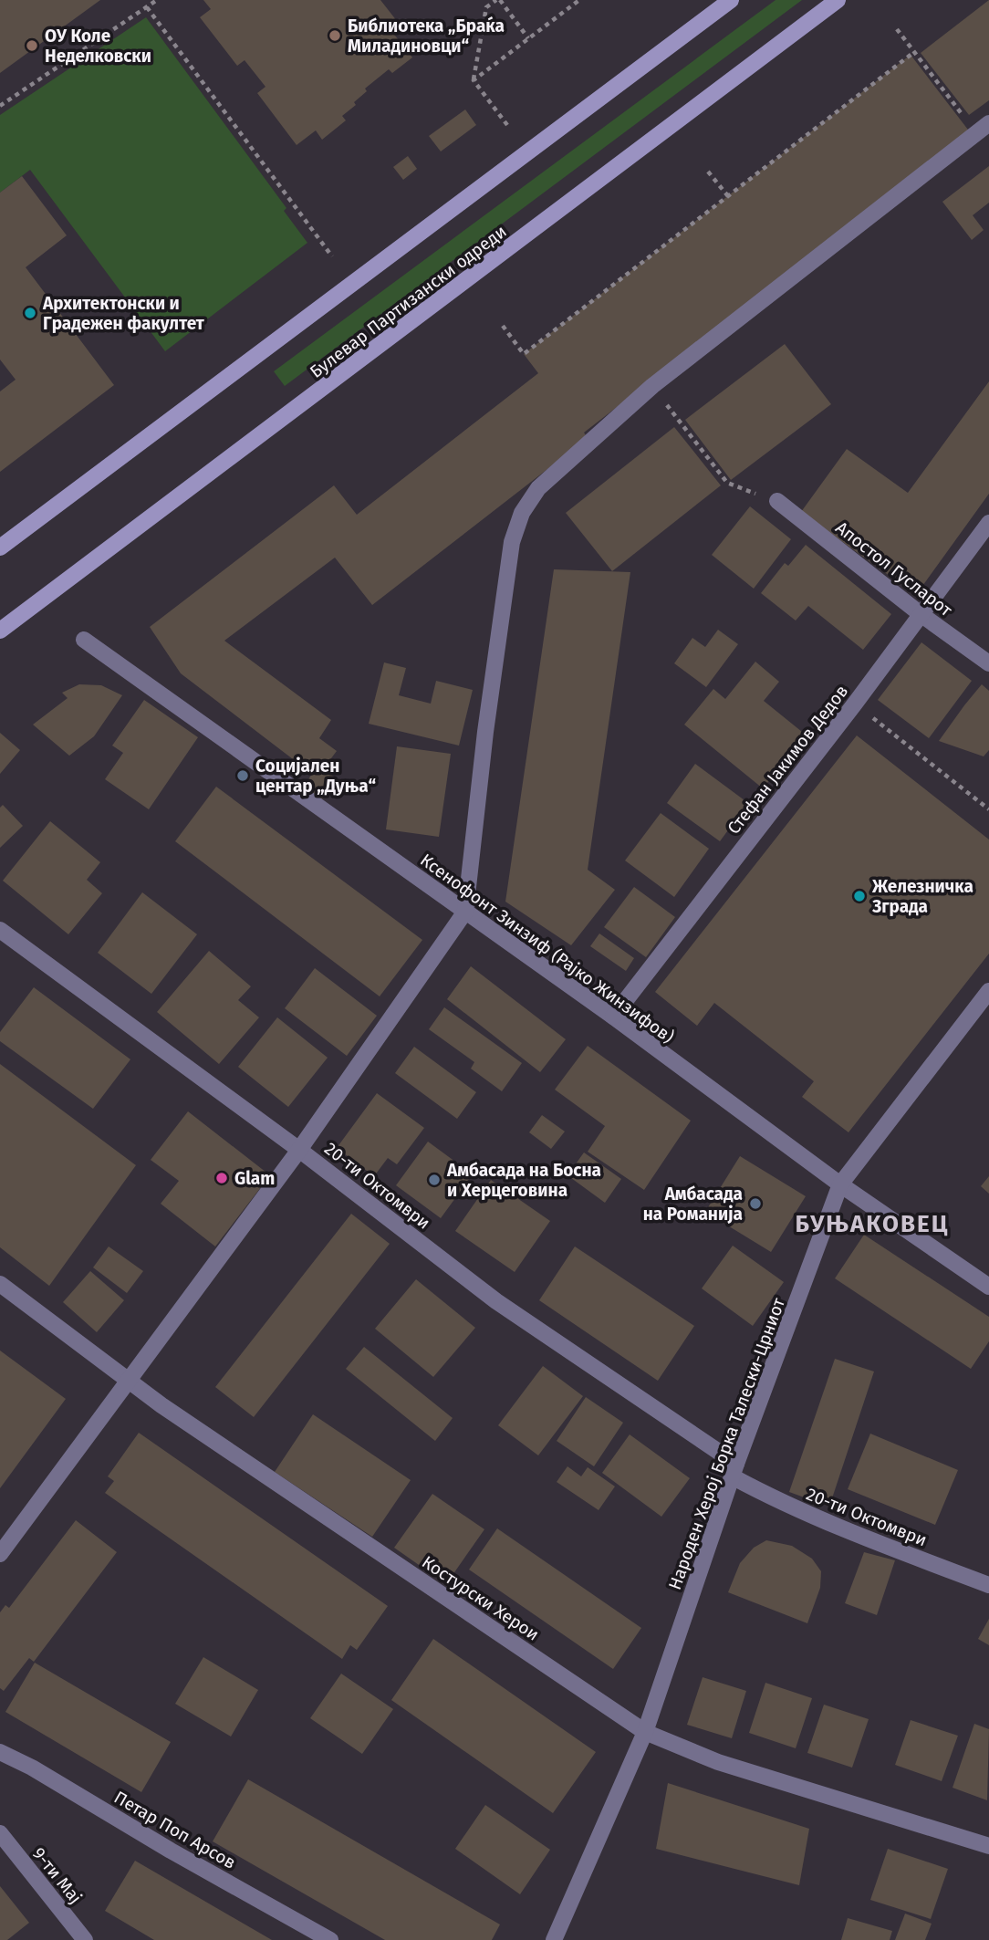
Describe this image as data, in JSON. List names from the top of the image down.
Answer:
{
  "streets": {
    "street": [
      "Булевар Партизански одреди",
      "Апостол Гусларот",
      "Стефан Јакимов Дедов",
      "Ксенофонт Зинзиф (Рајко Жинзифов)",
      "20-ти Октомври",
      "Народен Херој Борка Талески-Црниот",
      "Костурски Херои",
      "Петар Поп Арсов",
      "9-ти Мај"
    ]
  },
  "crossings": [
    ["Апостол Гусларот", "Стефан Јакимов Дедов"],
    ["Стефан Јакимов Дедов", "Ксенофонт Зинзиф (Рајко Жинзифов)"],
    ["Ксенофонт Зинзиф (Рајко Жинзифов)", "Народен Херој Борка Талески-Црниот"],
    ["20-ти Октомври", "Народен Херој Борка Талески-Црниот"],
    ["Народен Херој Борка Талески-Црниот", "Костурски Херои"]
  ],
  "districts": ["БУЊАКОВЕЦ"],
  "places": [
    "Библиотека „Браќа Миладиновци“",
    "ОУ Коле Неделковски",
    "Архитектонски и Градежен факултет",
    "Социјален центар „Дуња“",
    "Железничка Зграда",
    "Glam",
    "Амбасада на Босна и Херцеговина",
    "Амбасада на Романија"
  ]
}
